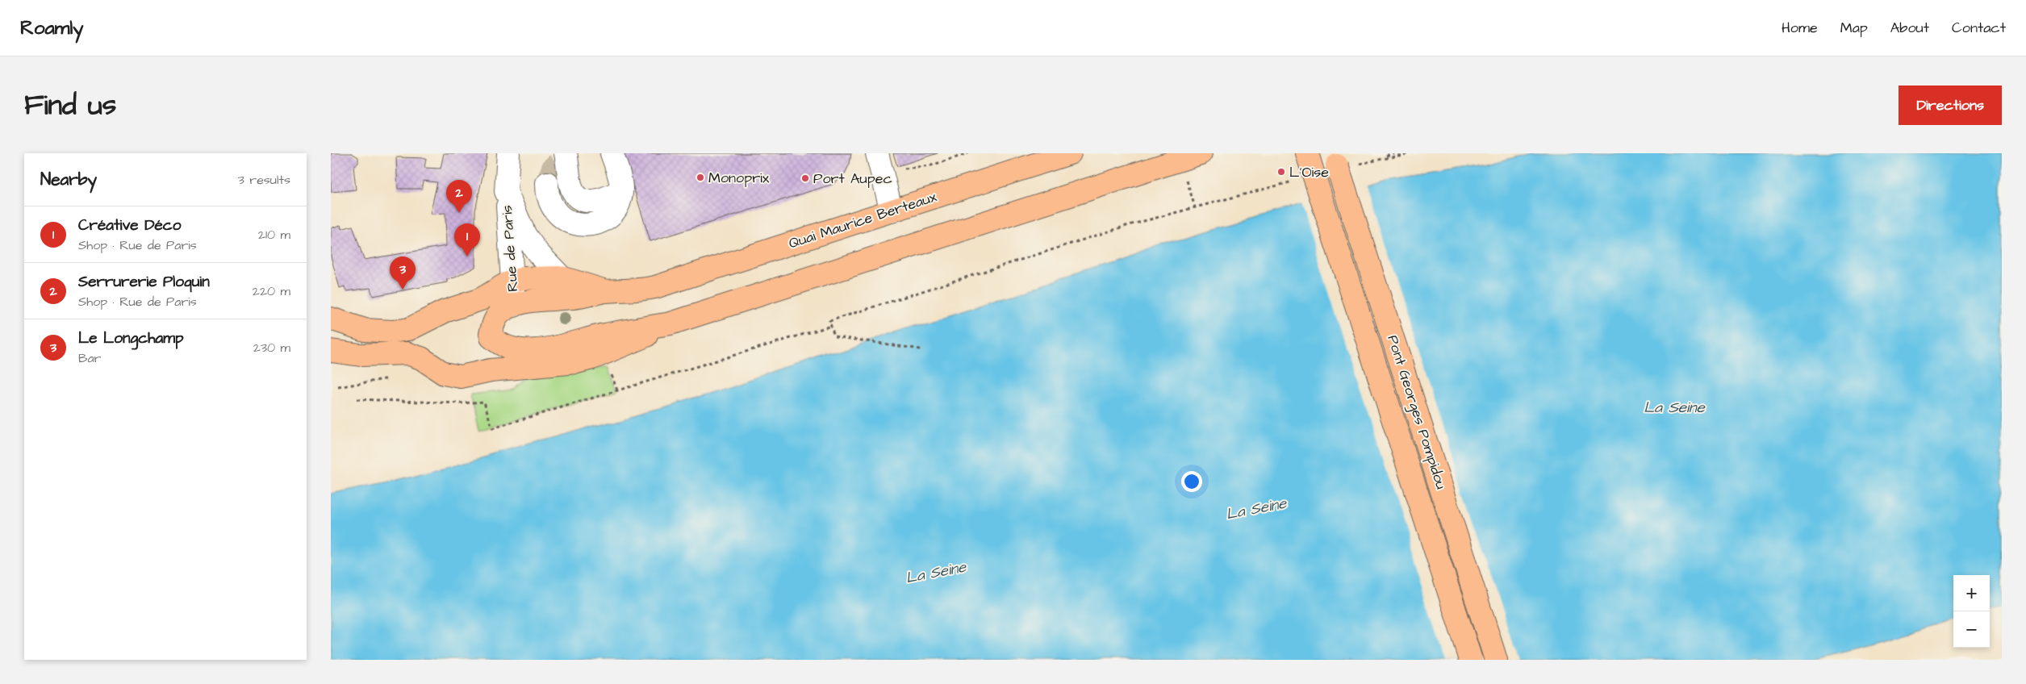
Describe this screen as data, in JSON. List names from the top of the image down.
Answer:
{
  "streets": {
    "main road": ["Quai Maurice Berteaux", "Pont Georges Pompidou"],
    "street": ["Rue de Paris"]
  },
  "water": ["La Seine"],
  "places": ["L'Oise", "Monoprix", "Port Aupec"],
  "page": {
    "header": "Roamly",
    "nav": [
      "Home",
      "Map",
      "About",
      "Contact"
    ],
    "title": "Find us",
    "buttons": "Directions",
    "heading": ["Nearby", "3 results"],
    "pins": ["2", "1", "3"],
    "list": [
      {
        "mark": "1",
        "name": "Créative Déco",
        "note": "Shop · Rue de Paris",
        "value": "210 m"
      },
      {
        "mark": "2",
        "name": "Serrurerie Ploquin",
        "note": "Shop · Rue de Paris",
        "value": "220 m"
      },
      {
        "mark": "3",
        "name": "Le Longchamp",
        "note": "Bar",
        "value": "230 m"
      }
    ],
    "map_buttons": ["+", "−"]
  }
}
